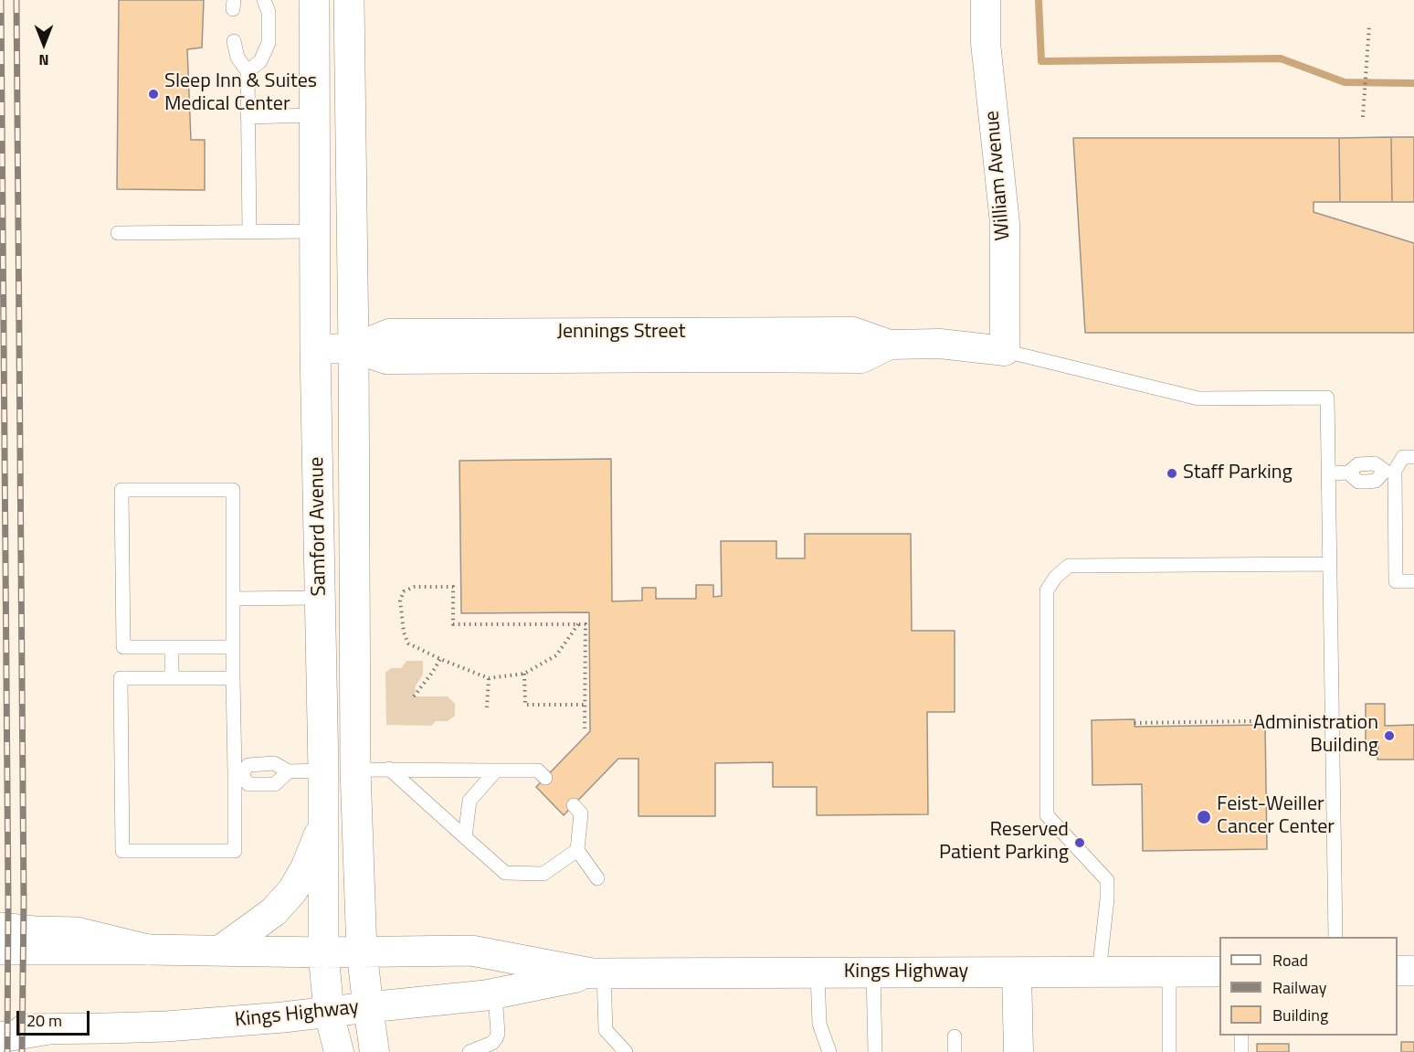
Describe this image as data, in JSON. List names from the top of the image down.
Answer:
{
  "streets": {
    "main road": ["Samford Avenue", "Kings Highway"],
    "street": ["William Avenue", "Jennings Street"]
  },
  "crossings": [
    ["William Avenue", "Jennings Street"],
    ["Jennings Street", "Samford Avenue"],
    ["Samford Avenue", "Kings Highway"]
  ],
  "places": [
    "Sleep Inn & Suites Medical Center",
    "Staff Parking",
    "Administration Building",
    "Feist-Weiller Cancer Center",
    "Reserved Patient Parking"
  ],
  "legend": ["Road", "Railway", "Building"],
  "scale_bar": "20 m",
  "north": "bottom"
}
